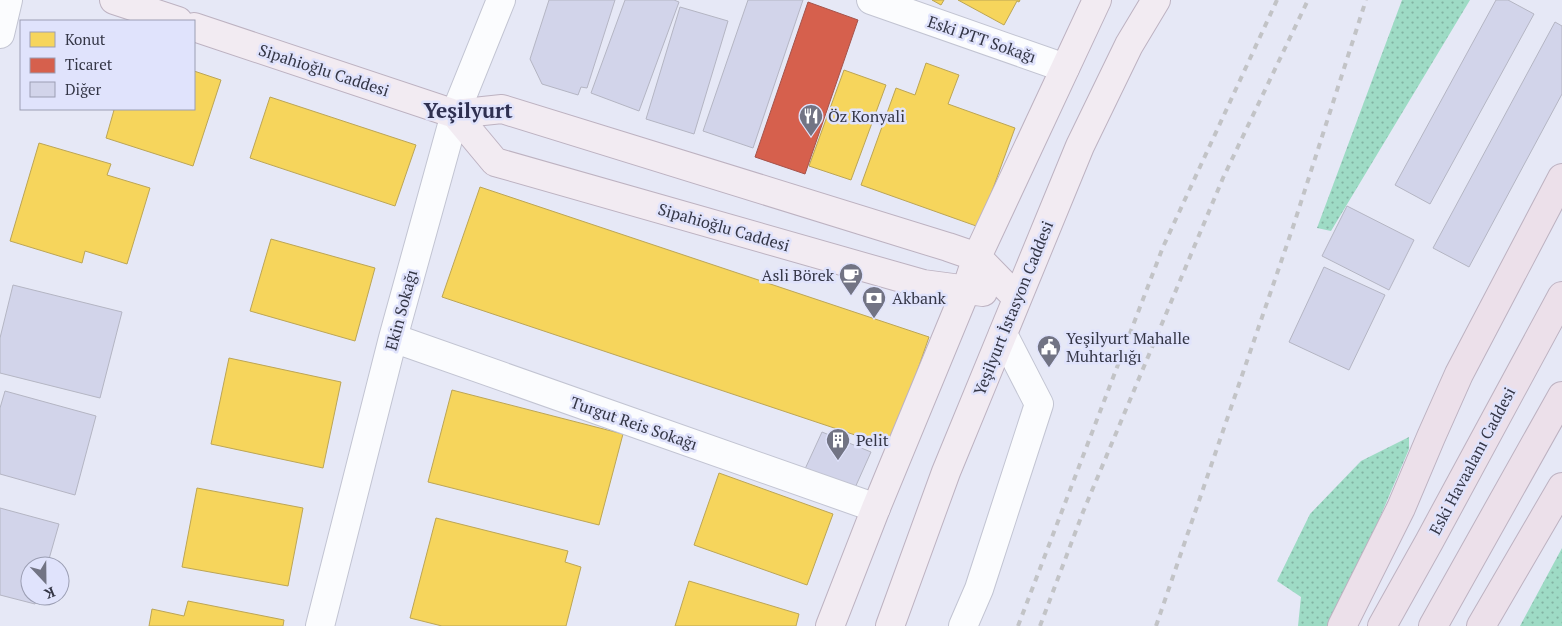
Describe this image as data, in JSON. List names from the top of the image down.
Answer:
{
  "streets": {
    "highway": ["Eski Havaalanı Caddesi"],
    "main road": ["Sipahioğlu Caddesi", "Yeşilyurt İstasyon Caddesi"],
    "street": ["Eski PTT Sokağı", "Ekin Sokağı", "Turgut Reis Sokağı"]
  },
  "crossings": [
    ["Sipahioğlu Caddesi", "Yeşilyurt İstasyon Caddesi"],
    ["Sipahioğlu Caddesi", "Ekin Sokağı"],
    ["Ekin Sokağı", "Turgut Reis Sokağı"]
  ],
  "districts": ["Yeşilyurt"],
  "places": {
    "restaurant": ["Öz Konyali"],
    "cafe": ["Asli Börek"],
    "bank": ["Akbank"],
    "public building": ["Yeşilyurt Mahalle Muhtarlığı"],
    "building": ["Pelit"]
  },
  "legend": ["Konut", "Ticaret", "Diğer"],
  "north": "bottom"
}
